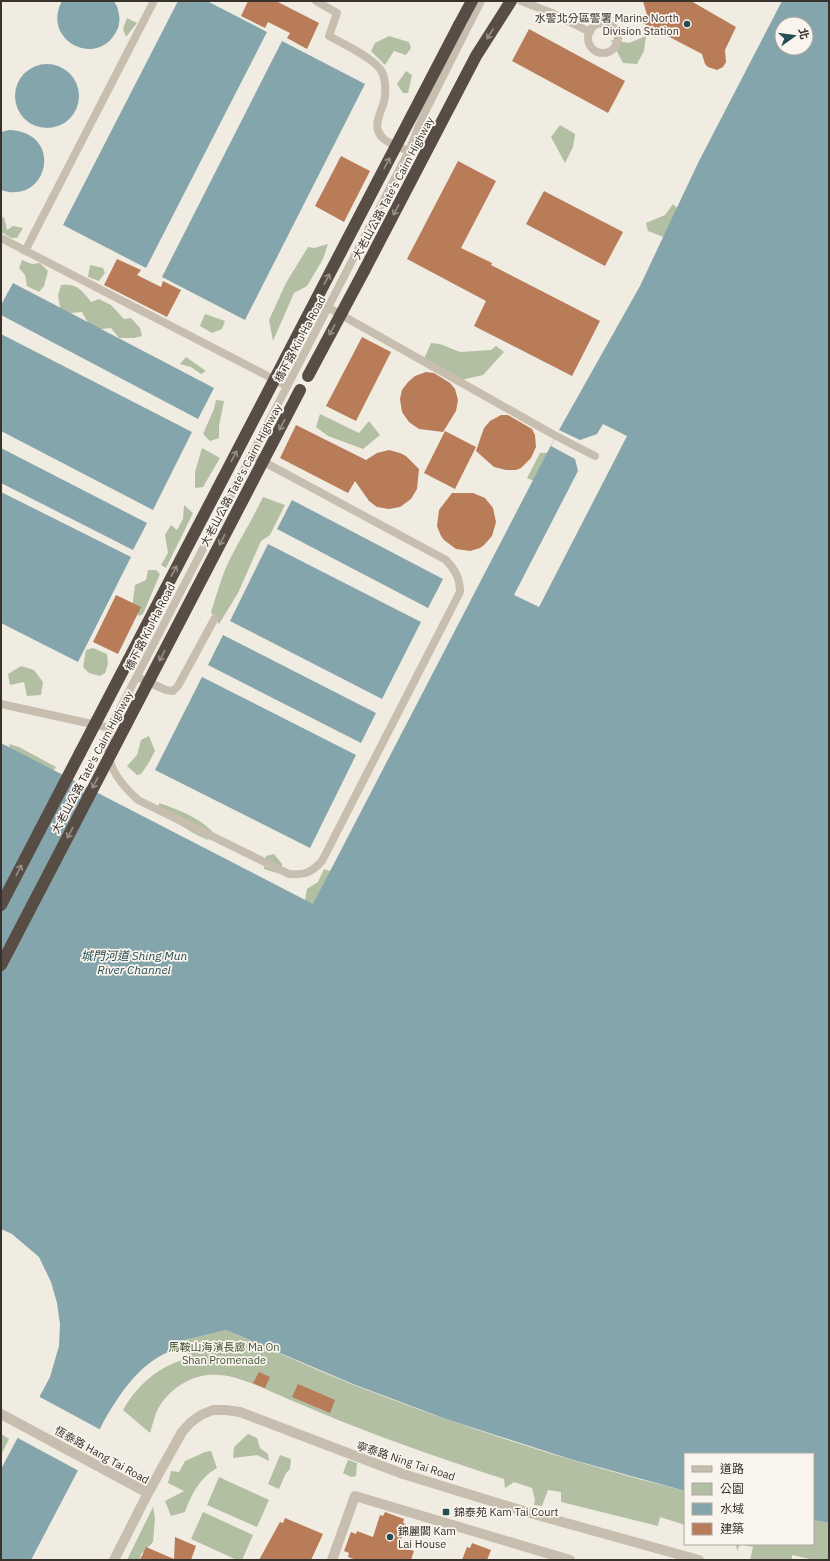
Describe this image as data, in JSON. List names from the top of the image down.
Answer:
{
  "streets": {
    "highway": ["大老山公路 Tate's Cairn Highway"],
    "street": ["恆泰路 Hang Tai Road", "寧泰路 Ning Tai Road"],
    "lane": ["橋下路 Kiu Ha Road"]
  },
  "crossings": [
    ["恆泰路 Hang Tai Road", "寧泰路 Ning Tai Road"]
  ],
  "water": ["城門河道 Shing Mun River Channel"],
  "parks": ["馬鞍山海濱長廊 Ma On Shan Promenade"],
  "places": {
    "other": ["水警北分區警署 Marine North Division Station", "錦麗閣 Kam Lai House"],
    "transit": ["錦泰苑 Kam Tai Court"]
  },
  "legend": [
    "道路",
    "公園",
    "水域",
    "建築"
  ],
  "north": "right"
}
